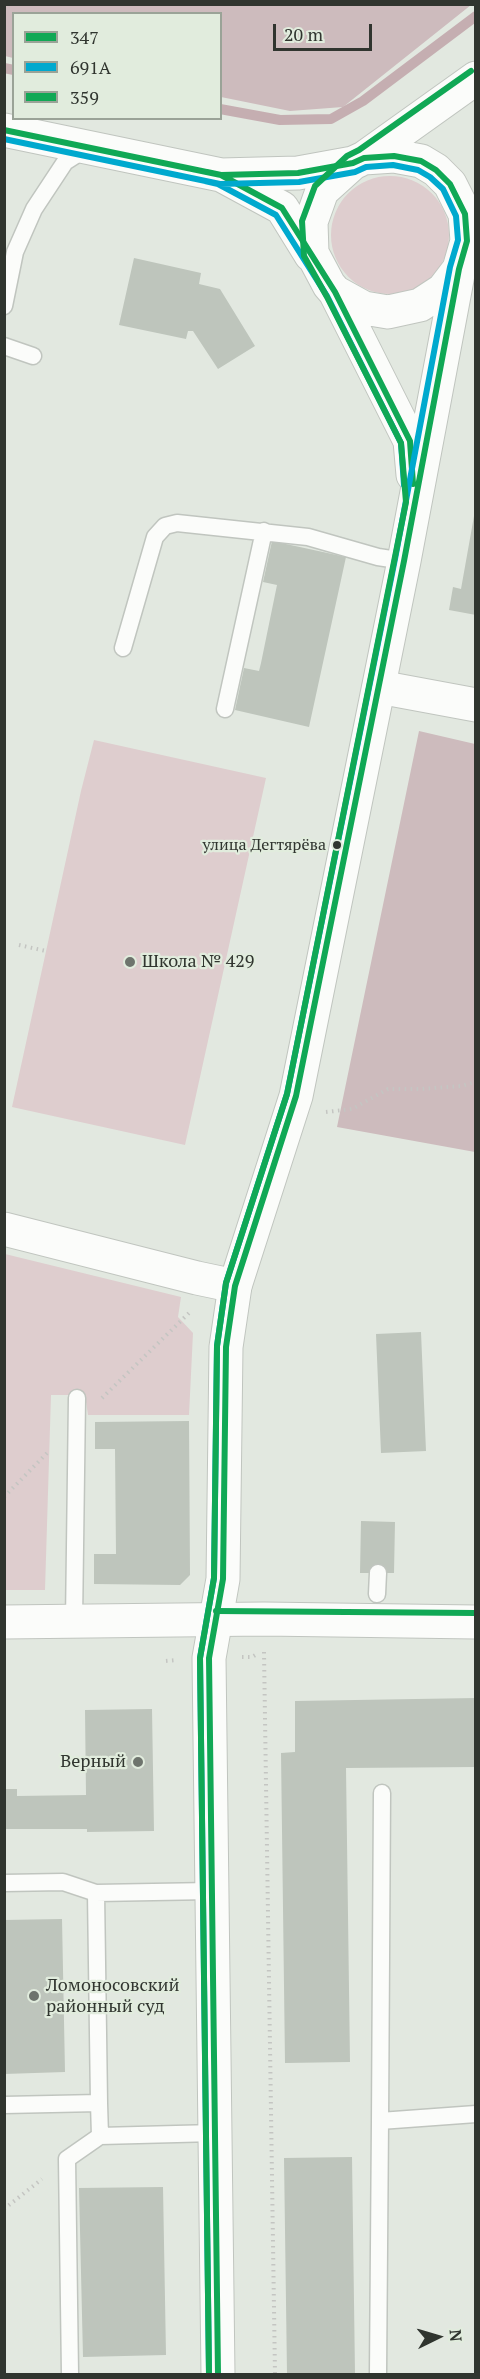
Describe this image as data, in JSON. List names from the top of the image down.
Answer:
{
  "places": [
    "улица Дегтярёва",
    "Школа № 429",
    "Верный",
    "Ломоносовский районный суд"
  ],
  "lines": ["transit line 359", "transit line 347", "transit line 691А"],
  "legend": ["347", "691А", "359"],
  "scale_bar": "20 m",
  "north": "right"
}
